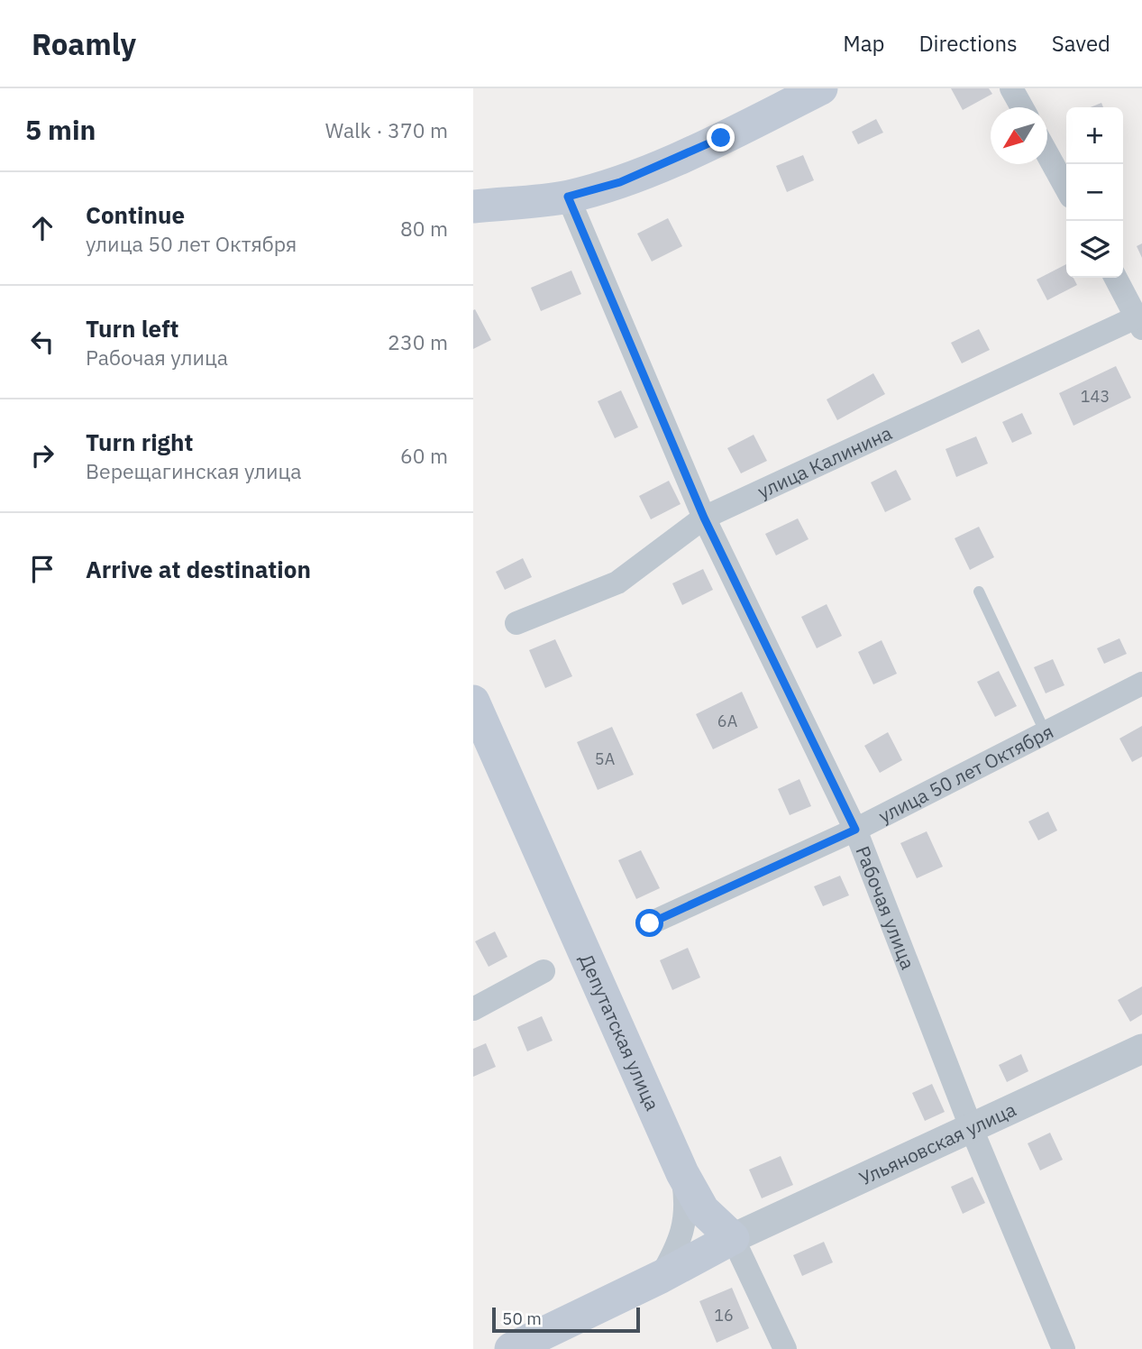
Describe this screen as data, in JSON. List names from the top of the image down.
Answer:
{
  "streets": {
    "main road": ["Депутатская улица"],
    "street": [
      "улица Калинина",
      "улица 50 лет Октября",
      "Рабочая улица",
      "Ульяновская улица"
    ]
  },
  "crossings": [
    ["улица Калинина", "Рабочая улица"],
    ["улица 50 лет Октября", "Рабочая улица"],
    ["Рабочая улица", "Ульяновская улица"],
    ["Депутатская улица", "Ульяновская улица"]
  ],
  "house_numbers": [
    "143",
    "6А",
    "5А",
    "16"
  ],
  "scale_bar": "50 m",
  "north": "bottom left",
  "page": {
    "header": "Roamly",
    "nav": ["Map", "Directions", "Saved"],
    "heading": ["5 min", "Walk · 370 m"],
    "map_buttons": ["+", "−"],
    "list": [
      ["Continue", "улица 50 лет Октября", "80 m"],
      ["Turn left", "Рабочая улица", "230 m"],
      ["Turn right", "Верещагинская улица", "60 m"],
      "Arrive at destination"
    ],
    "scale": "50 m"
  }
}
